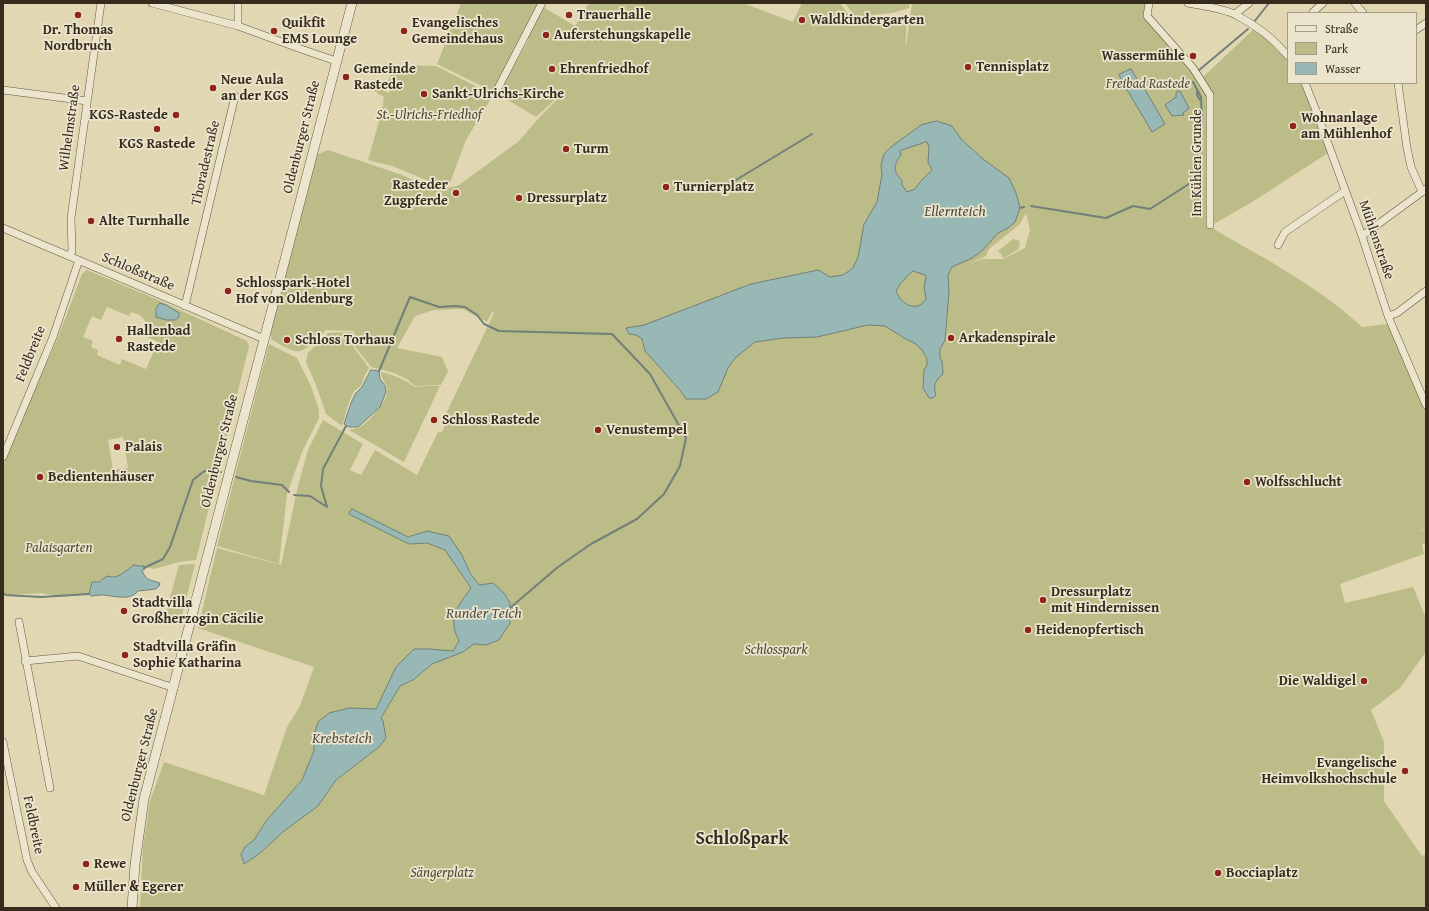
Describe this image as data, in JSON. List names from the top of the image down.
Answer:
{
  "streets": {
    "street": [
      "Wilhelmstraße",
      "Oldenburger Straße",
      "Thoradestraße",
      "Im Kühlen Grunde",
      "Mühlenstraße",
      "Schloßstraße",
      "Feldbreite"
    ]
  },
  "crossings": [
    ["Wilhelmstraße", "Schloßstraße"],
    ["Oldenburger Straße", "Schloßstraße"],
    ["Thoradestraße", "Schloßstraße"],
    ["Schloßstraße", "Feldbreite"]
  ],
  "districts": ["Schloßpark"],
  "water": ["Ellernteich", "Runder Teich", "Krebsteich"],
  "parks": [
    "Freibad Rastede",
    "St.-Ulrichs-Friedhof",
    "Palaisgarten",
    "Schlosspark",
    "Sängerplatz"
  ],
  "places": [
    "Dr. Thomas Nordbruch",
    "Trauerhalle",
    "Waldkindergarten",
    "Quikfit EMS Lounge",
    "Evangelisches Gemeindehaus",
    "Auferstehungskapelle",
    "Wassermühle",
    "Tennisplatz",
    "Ehrenfriedhof",
    "Gemeinde Rastede",
    "Neue Aula an der KGS",
    "Sankt-Ulrichs-Kirche",
    "KGS-Rastede",
    "Wohnanlage am Mühlenhof",
    "KGS Rastede",
    "Turm",
    "Turnierplatz",
    "Rasteder Zugpferde",
    "Dressurplatz",
    "Alte Turnhalle",
    "Schlosspark-Hotel Hof von Oldenburg",
    "Arkadenspirale",
    "Hallenbad Rastede",
    "Schloss Torhaus",
    "Schloss Rastede",
    "Venustempel",
    "Palais",
    "Bedientenhäuser",
    "Wolfsschlucht",
    "Dressurplatz mit Hindernissen",
    "Stadtvilla Großherzogin Cäcilie",
    "Heidenopfertisch",
    "Stadtvilla Gräfin Sophie Katharina",
    "Die Waldigel",
    "Evangelische Heimvolkshochschule",
    "Rewe",
    "Bocciaplatz",
    "Müller & Egerer"
  ],
  "legend": ["Straße", "Park", "Wasser"]
}
